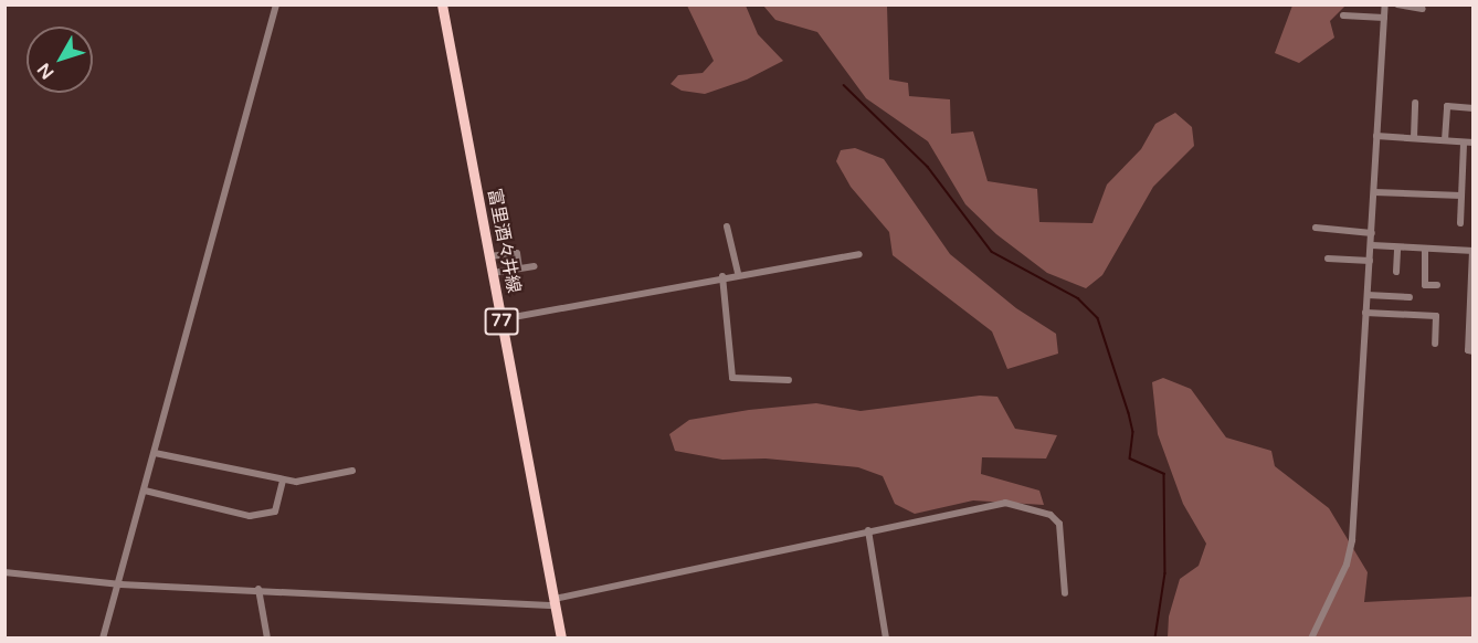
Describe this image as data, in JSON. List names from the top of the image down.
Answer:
{
  "streets": {
    "main road": ["富里酒々井線", "77"]
  },
  "north": "bottom left"
}
